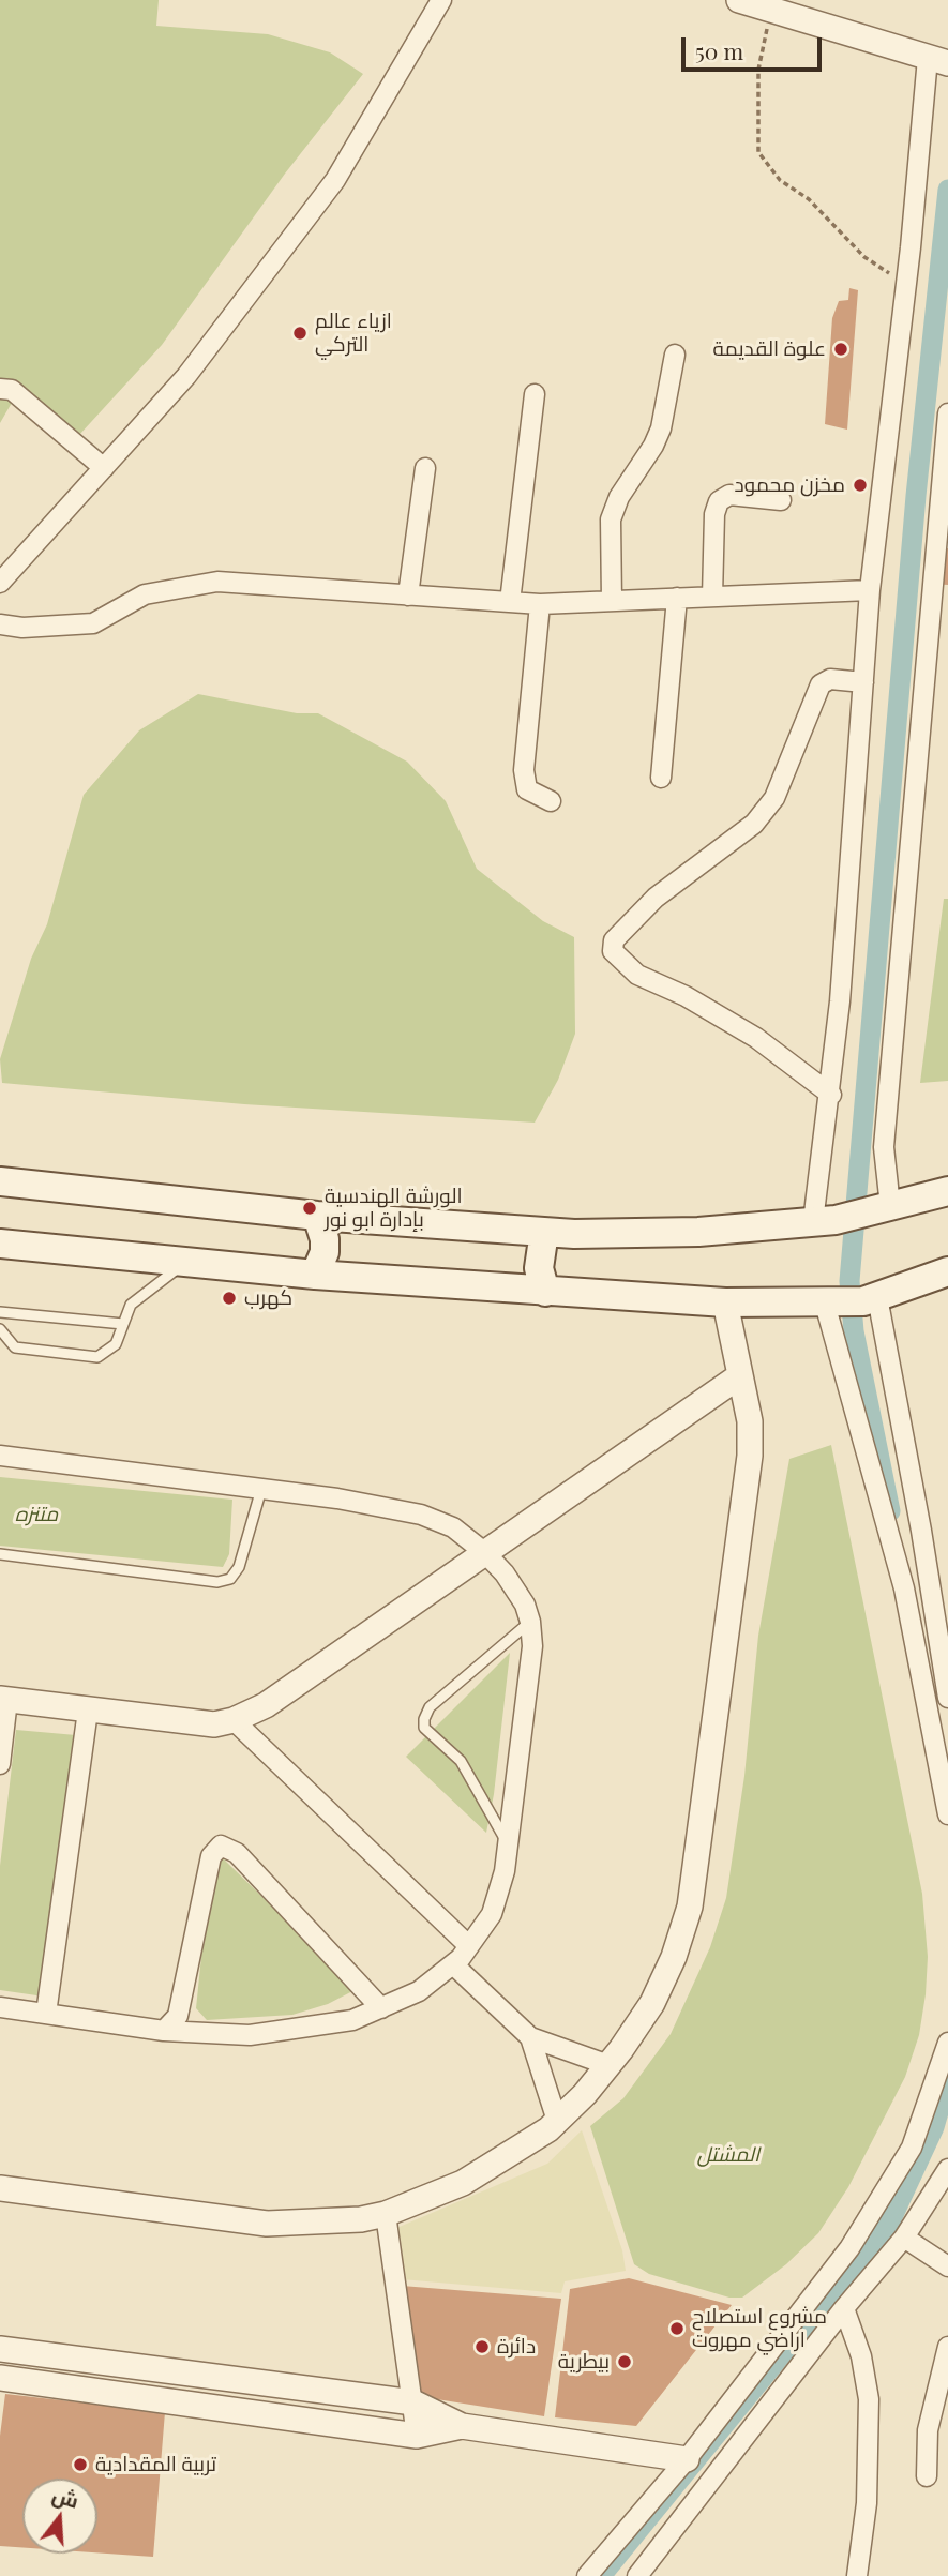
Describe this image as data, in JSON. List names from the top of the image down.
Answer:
{
  "parks": ["متنزه", "المشتل"],
  "places": [
    "ازياء عالم التركي",
    "علوة القديمة",
    "مخزن محمود",
    "الورشة الهندسية بإدارة ابو نور",
    "كهرب",
    "مشروع استصلاح اراضي مهروت",
    "دائرة",
    "بيطرية",
    "تربية المقدادية"
  ],
  "scale_bar": "50 m",
  "north": "top"
}
